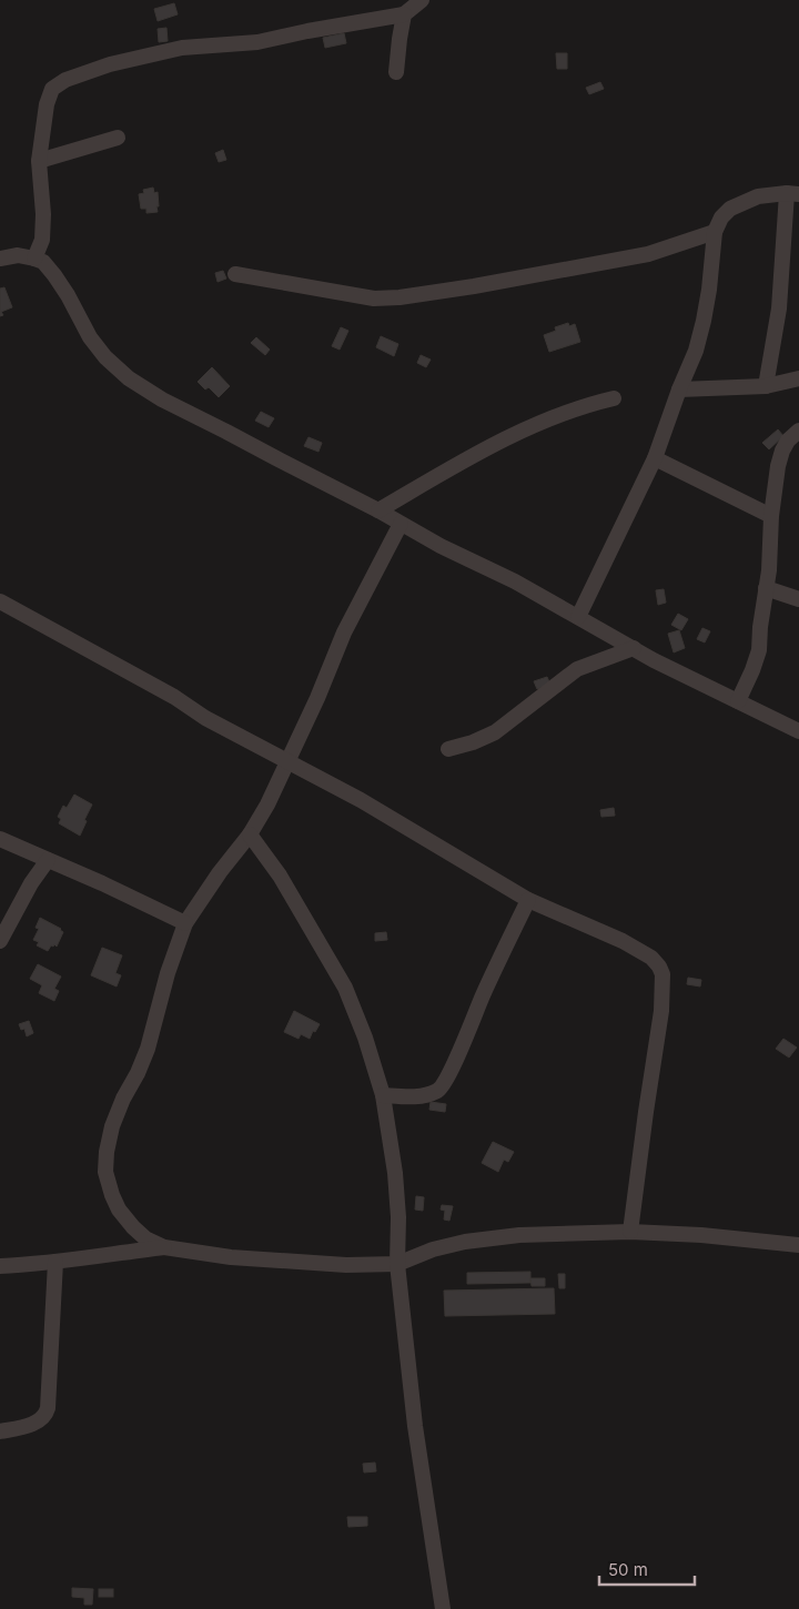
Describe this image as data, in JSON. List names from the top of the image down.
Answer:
{
  "scale_bar": "50 m"
}
